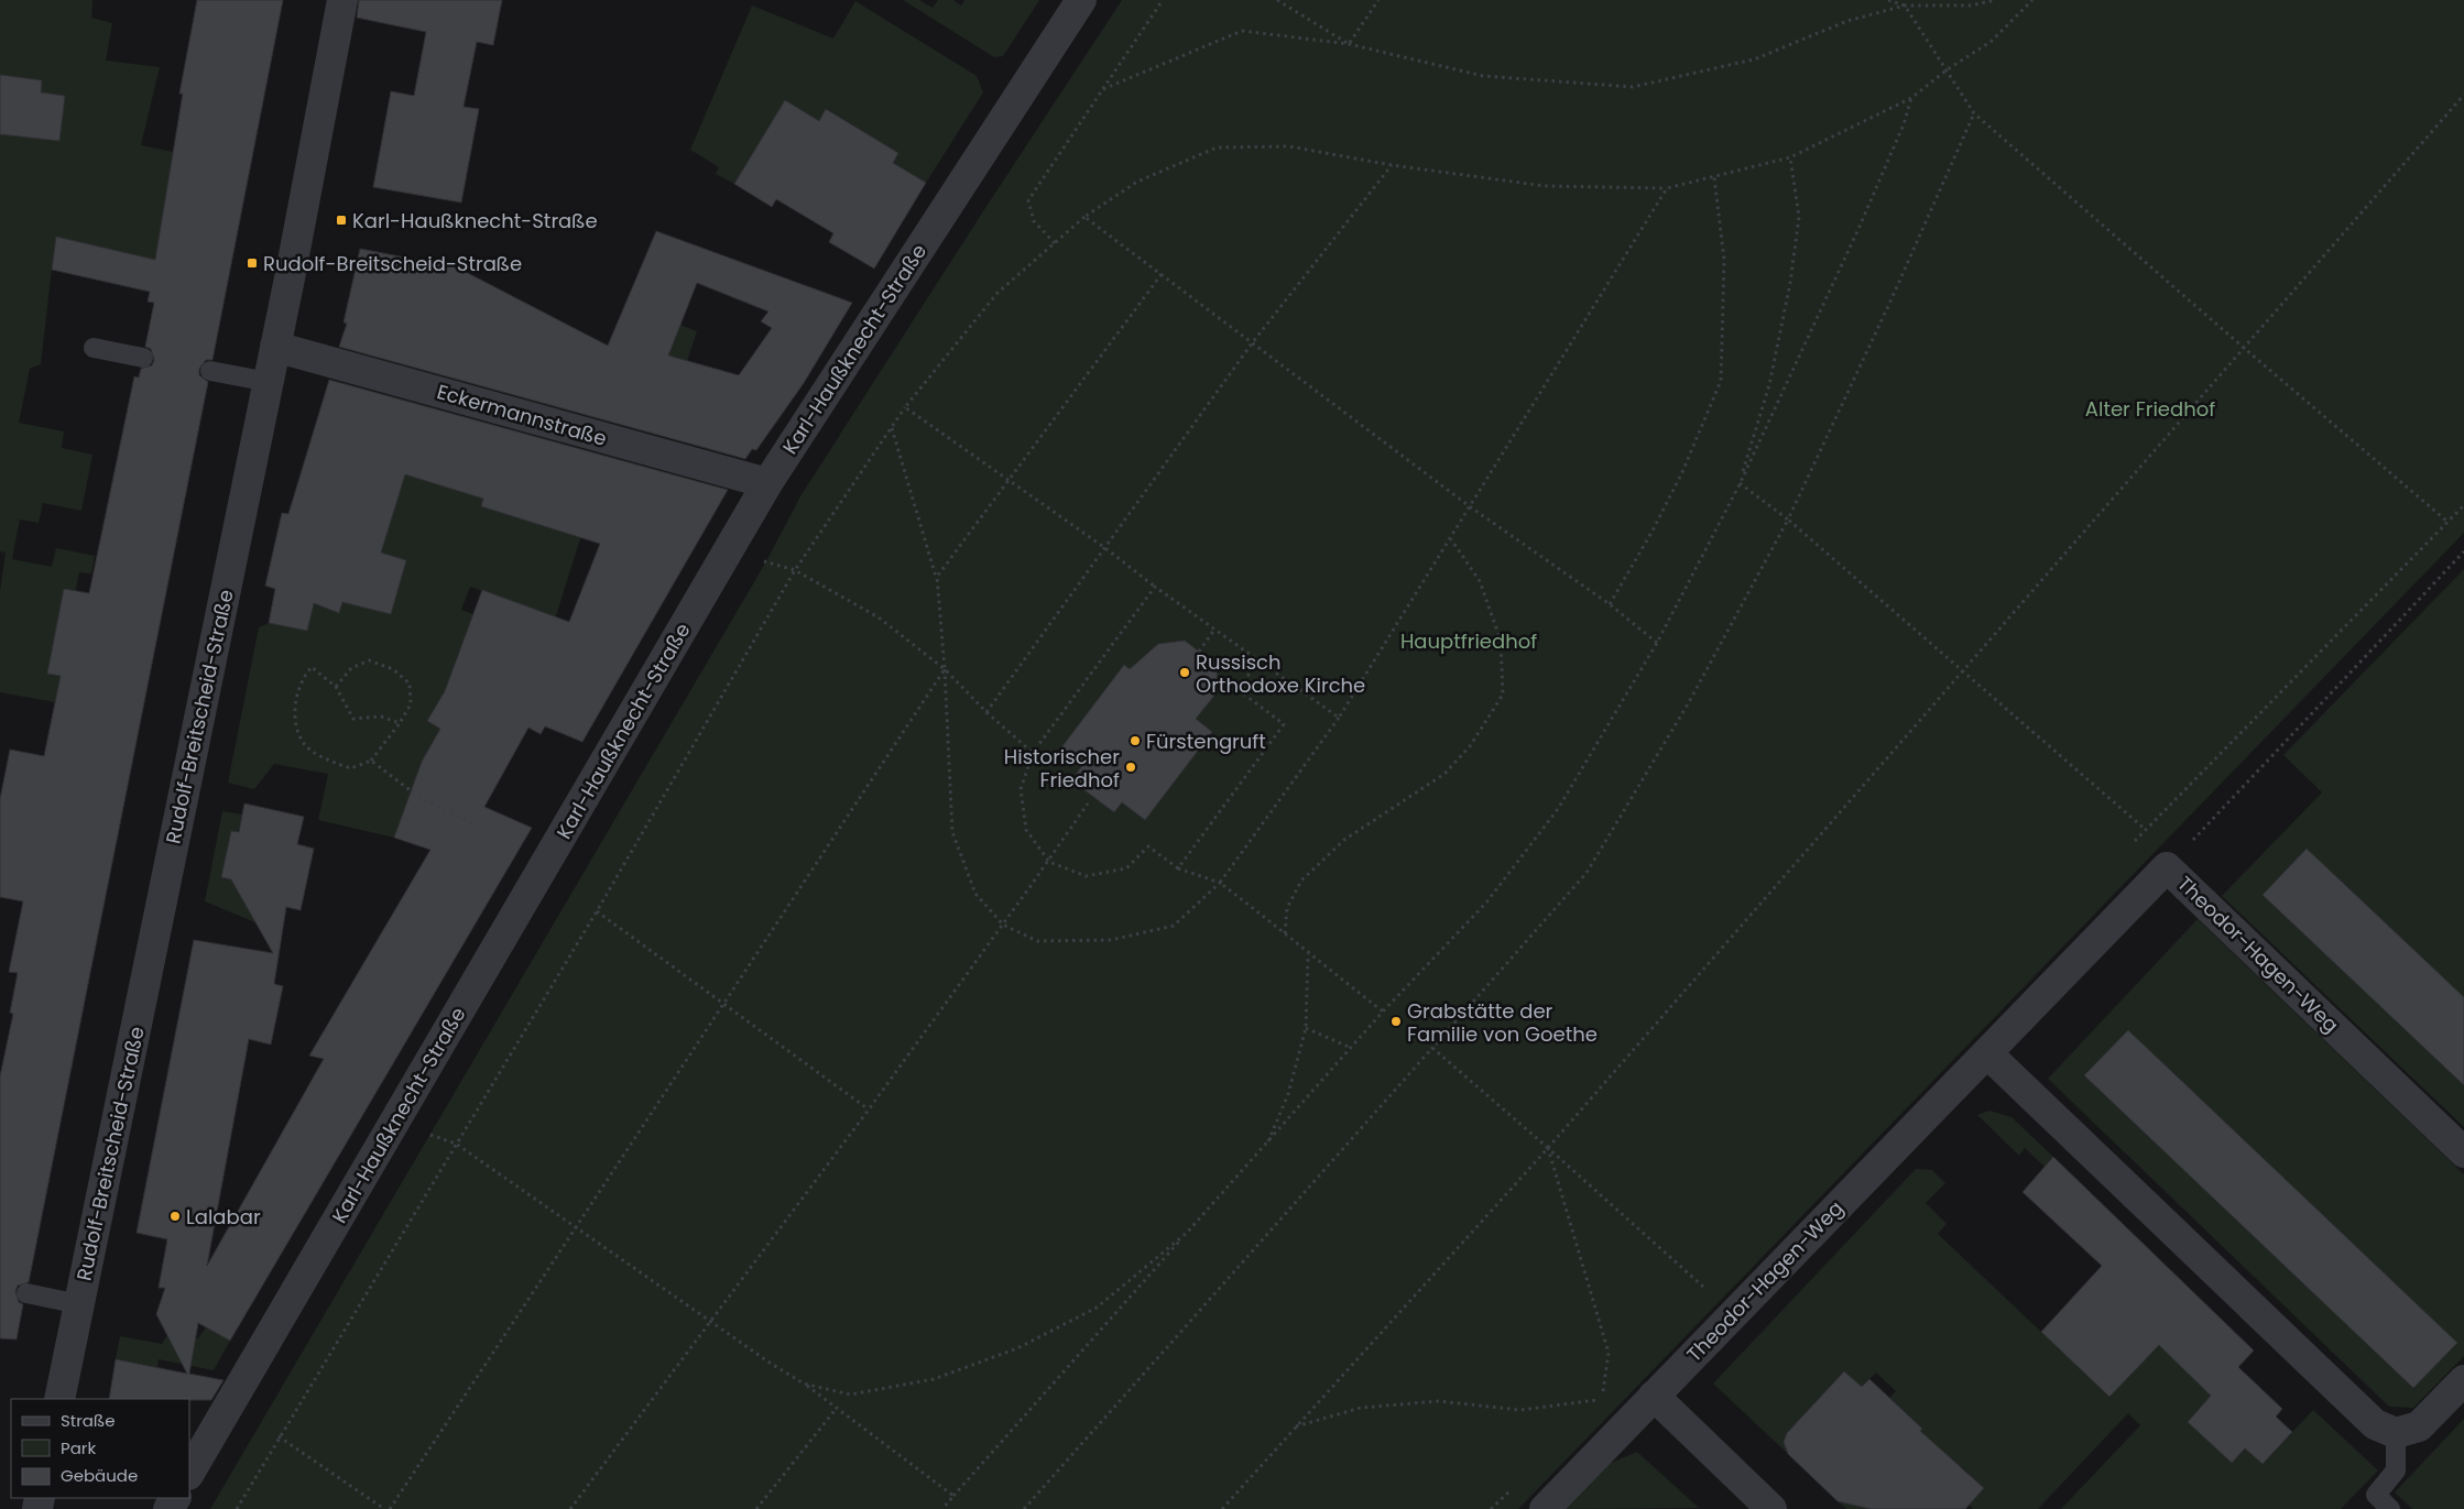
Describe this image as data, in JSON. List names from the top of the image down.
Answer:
{
  "streets": {
    "street": [
      "Karl-Haußknecht-Straße",
      "Eckermannstraße",
      "Rudolf-Breitscheid-Straße",
      "Theodor-Hagen-Weg"
    ]
  },
  "crossings": [
    ["Karl-Haußknecht-Straße", "Eckermannstraße"],
    ["Eckermannstraße", "Rudolf-Breitscheid-Straße"]
  ],
  "parks": ["Alter Friedhof", "Hauptfriedhof"],
  "places": {
    "transit": ["Karl-Haußknecht-Straße", "Rudolf-Breitscheid-Straße"],
    "other": [
      "Russisch Orthodoxe Kirche",
      "Fürstengruft",
      "Historischer Friedhof",
      "Grabstätte der Familie von Goethe",
      "Lalabar"
    ]
  },
  "legend": ["Straße", "Park", "Gebäude"]
}
